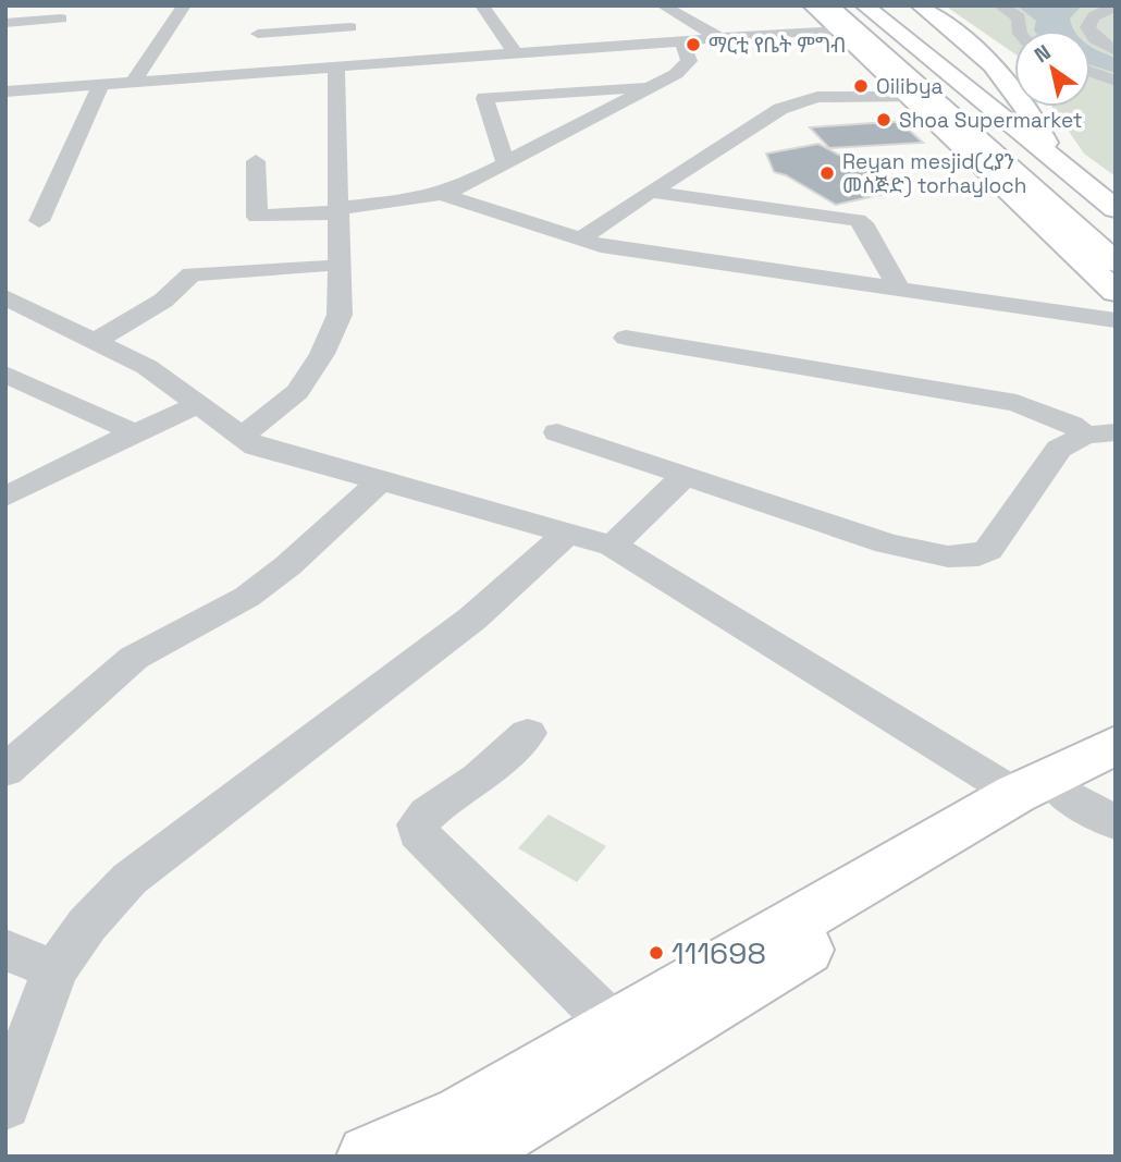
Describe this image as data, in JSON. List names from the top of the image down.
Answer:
{
  "places": [
    "ማርቲ የቤት ምግብ",
    "Oilibya",
    "Shoa Supermarket",
    "Reyan mesjid(ረያን መስጅድ) torhayloch",
    "111698"
  ],
  "north": "top left"
}
